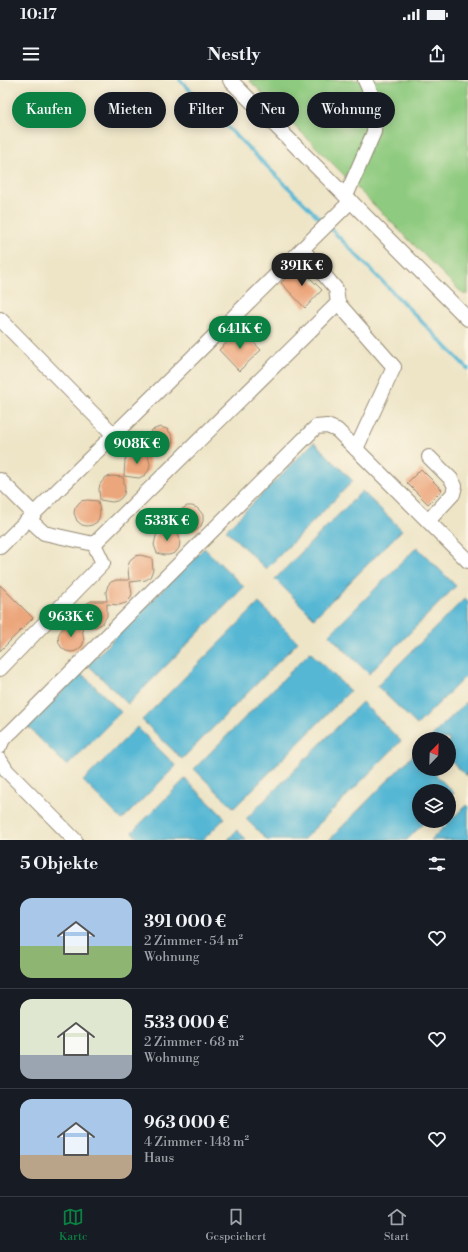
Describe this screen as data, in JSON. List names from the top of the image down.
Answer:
{
  "north": "top right",
  "page": {
    "status": "10:17",
    "header": "Nestly",
    "chip": [
      "Kaufen",
      "Mieten",
      "Filter",
      "Neu",
      "Wohnung"
    ],
    "price": [
      "391K €",
      "641K €",
      "908K €",
      "533K €",
      "963K €"
    ],
    "heading": "5 Objekte",
    "list": [
      {
        "name": "391 000 €",
        "note": "2 Zimmer · 54 m² · Wohnung"
      },
      {
        "name": "533 000 €",
        "note": "2 Zimmer · 68 m² · Wohnung"
      },
      {
        "name": "963 000 €",
        "note": "4 Zimmer · 148 m² · Haus"
      }
    ],
    "tabs": ["Karte", "Gespeichert", "Start"]
  }
}
